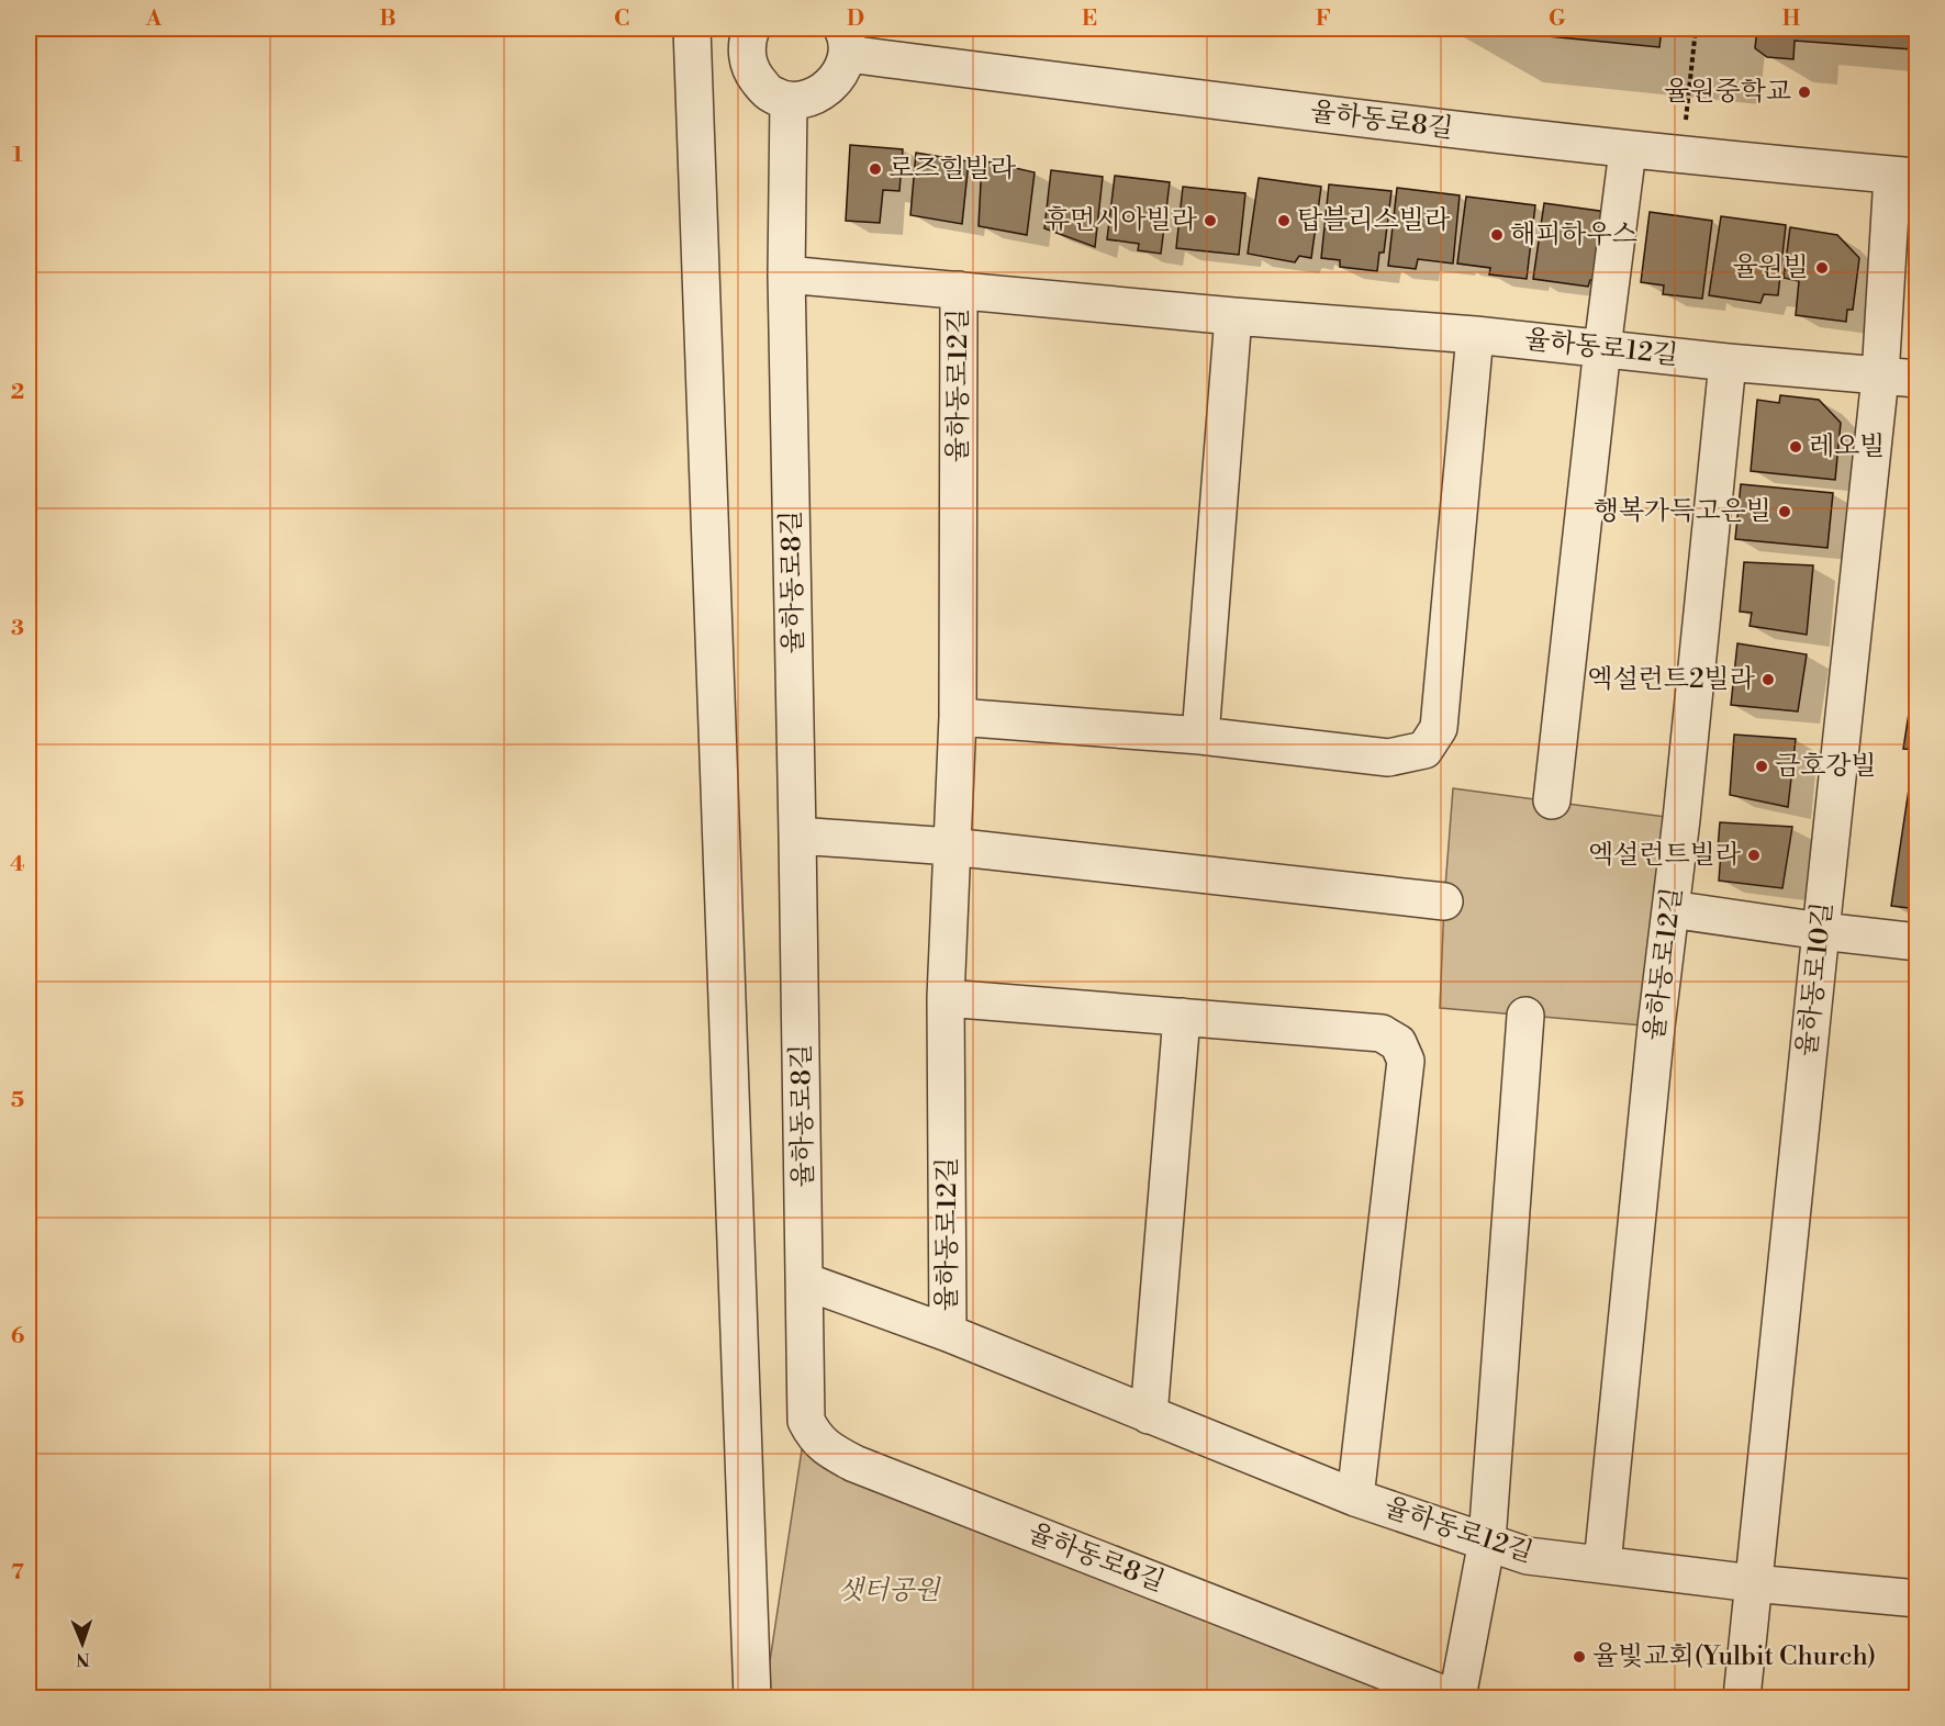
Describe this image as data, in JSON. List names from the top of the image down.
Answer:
{
  "streets": {
    "street": ["율하동로8길", "율하동로12길", "율하동로10길"]
  },
  "crossings": [
    ["율하동로8길", "율하동로10길"],
    ["율하동로12길", "율하동로10길"]
  ],
  "parks": ["샛터공원"],
  "places": [
    "율원중학교",
    "로즈힐빌라",
    "휴먼시아빌라",
    "탑블리스빌라",
    "해피하우스",
    "율원빌",
    "레오빌",
    "행복가득고은빌",
    "엑설런트2빌라",
    "금호강빌",
    "엑설런트빌라",
    "율빛교회(Yulbit Church)"
  ],
  "north": "bottom",
  "grid": {
    "columns": [
      "A",
      "B",
      "C",
      "D",
      "E",
      "F",
      "G",
      "H"
    ],
    "rows": [
      "1",
      "2",
      "3",
      "4",
      "5",
      "6",
      "7"
    ]
  }
}
